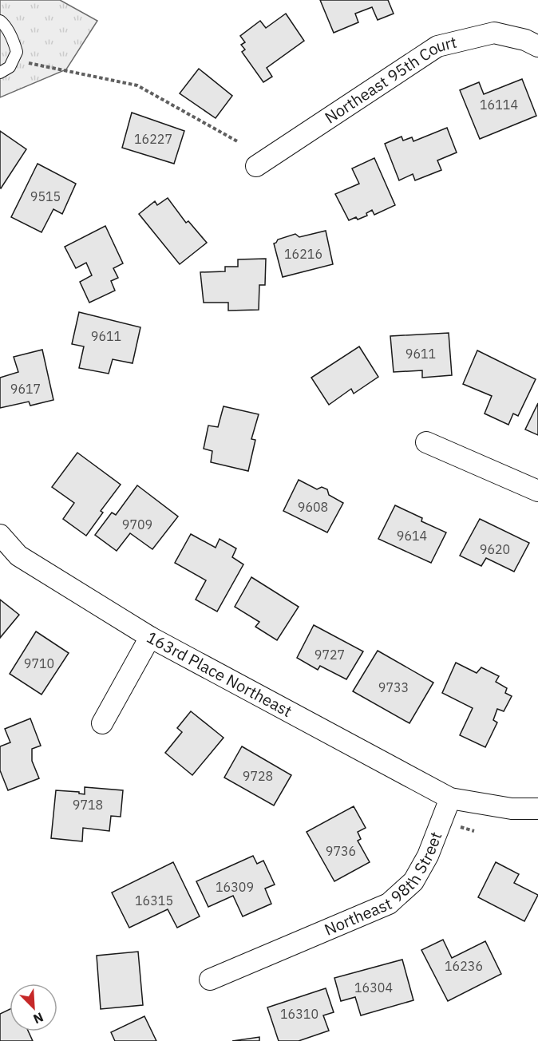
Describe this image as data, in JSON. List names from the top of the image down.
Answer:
{
  "streets": {
    "street": ["Northeast 95th Court", "163rd Place Northeast", "Northeast 98th Street"]
  },
  "crossings": [
    ["163rd Place Northeast", "Northeast 98th Street"]
  ],
  "house_numbers": [
    "16114",
    "16227",
    "9515",
    "16216",
    "9611",
    "9611",
    "9617",
    "9608",
    "9709",
    "9614",
    "9620",
    "9727",
    "9710",
    "9733",
    "9728",
    "9718",
    "9736",
    "16309",
    "16315",
    "16236",
    "16304",
    "16310"
  ],
  "north": "bottom right"
}
